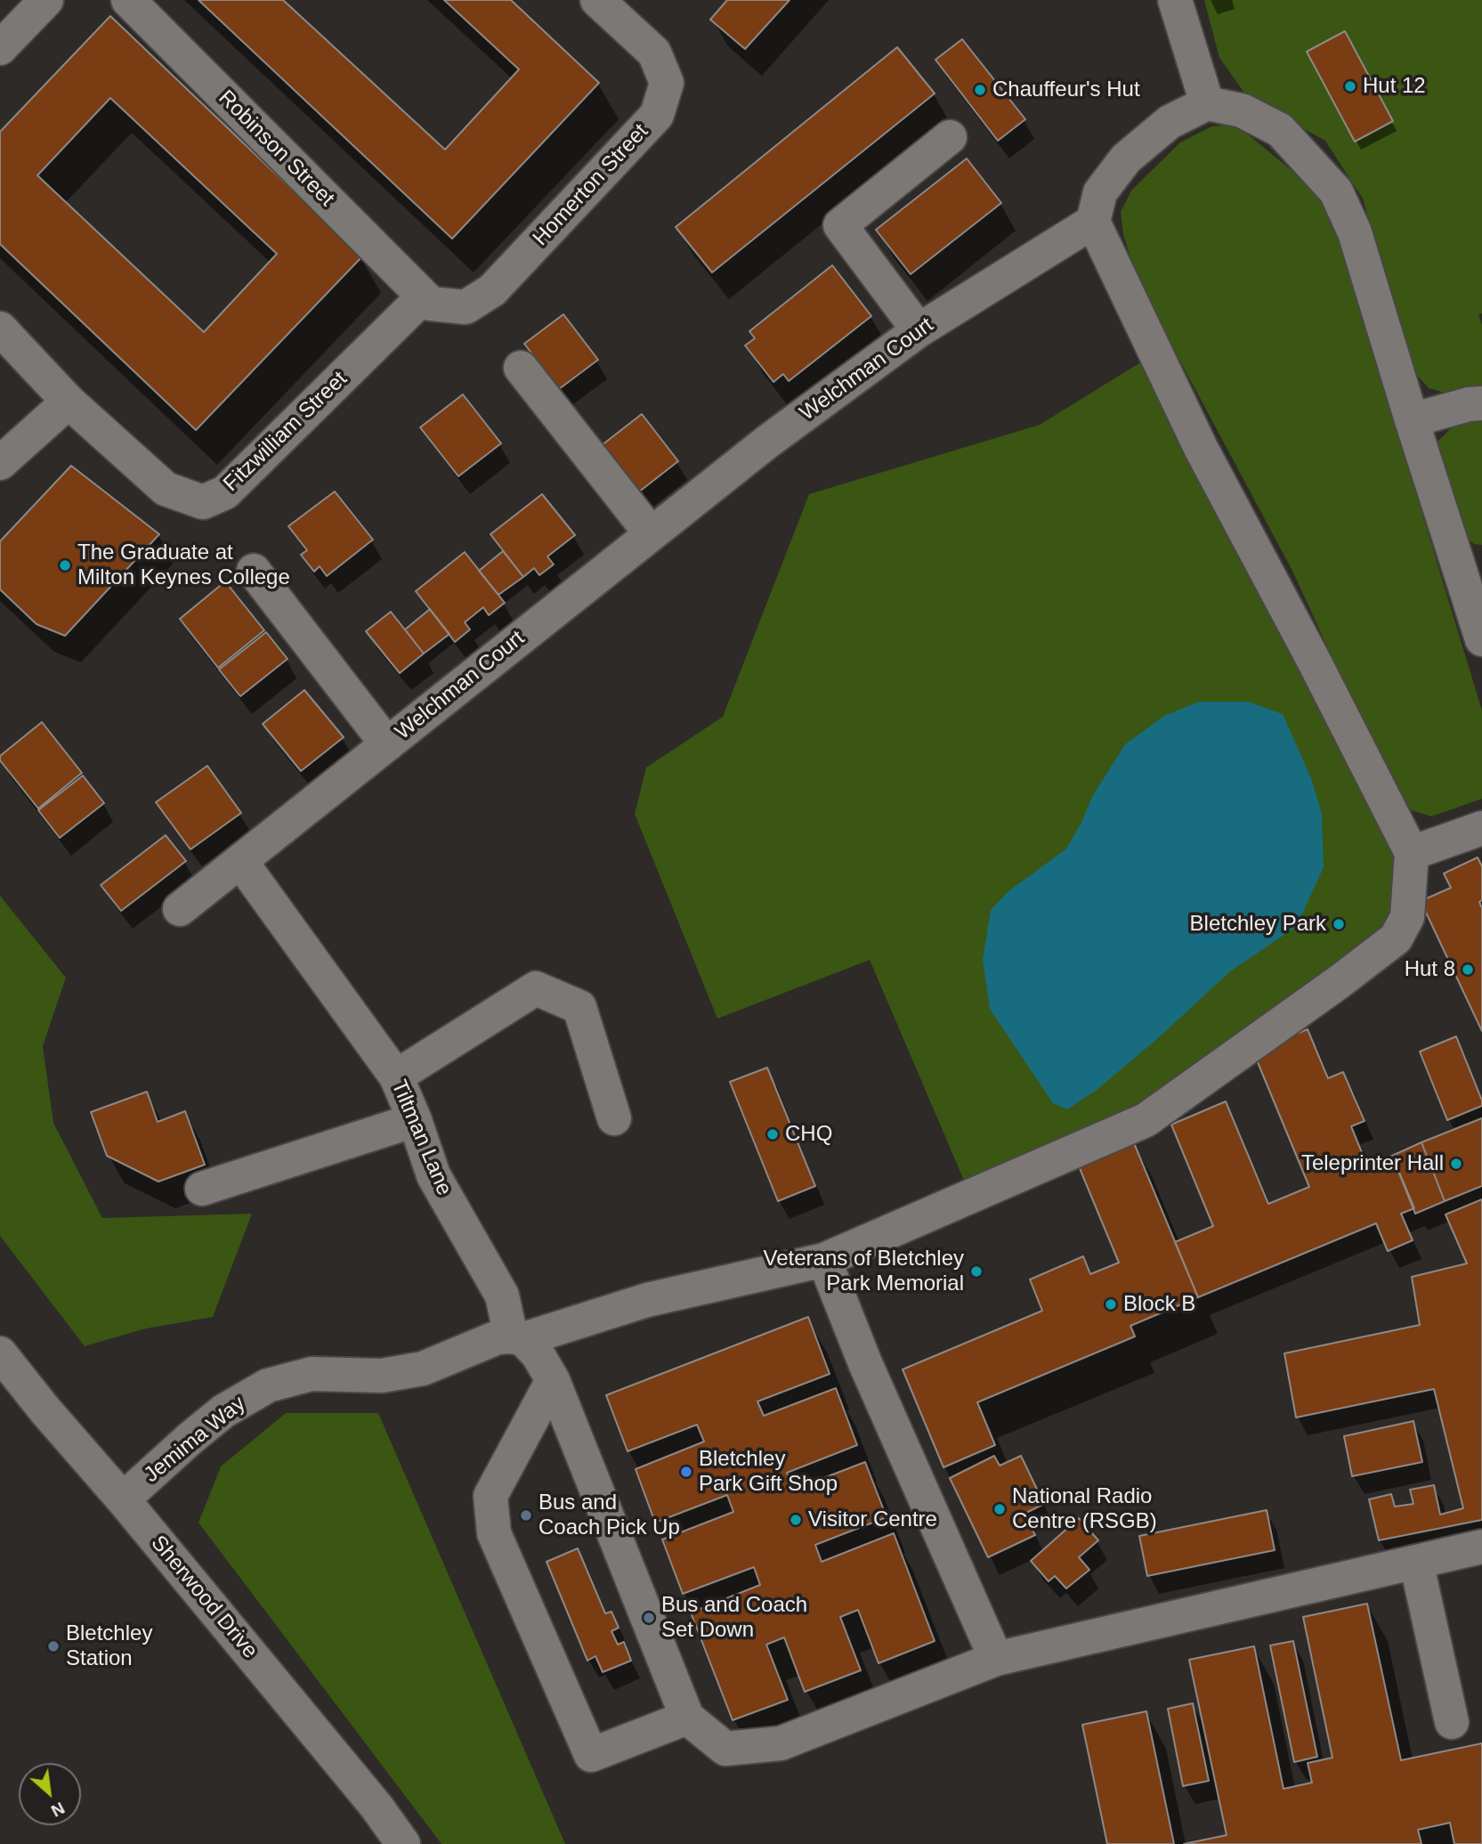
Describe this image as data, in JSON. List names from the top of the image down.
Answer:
{
  "streets": {
    "street": [
      "Robinson Street",
      "Homerton Street",
      "Welchman Court",
      "Fitzwilliam Street",
      "Tiltman Lane",
      "Jemima Way",
      "Sherwood Drive"
    ]
  },
  "crossings": [
    ["Robinson Street", "Homerton Street"],
    ["Robinson Street", "Fitzwilliam Street"],
    ["Homerton Street", "Fitzwilliam Street"],
    ["Welchman Court", "Tiltman Lane"],
    ["Tiltman Lane", "Jemima Way"],
    ["Jemima Way", "Sherwood Drive"]
  ],
  "places": [
    "Hut 12",
    "Chauffeur's Hut",
    "The Graduate at Milton Keynes College",
    "Bletchley Park",
    "Hut 8",
    "CHQ",
    "Teleprinter Hall",
    "Veterans of Bletchley Park Memorial",
    "Block B",
    "Bletchley Park Gift Shop",
    "National Radio Centre (RSGB)",
    "Bus and Coach Pick Up",
    "Visitor Centre",
    "Bus and Coach Set Down",
    "Bletchley Station"
  ],
  "north": "bottom right"
}
